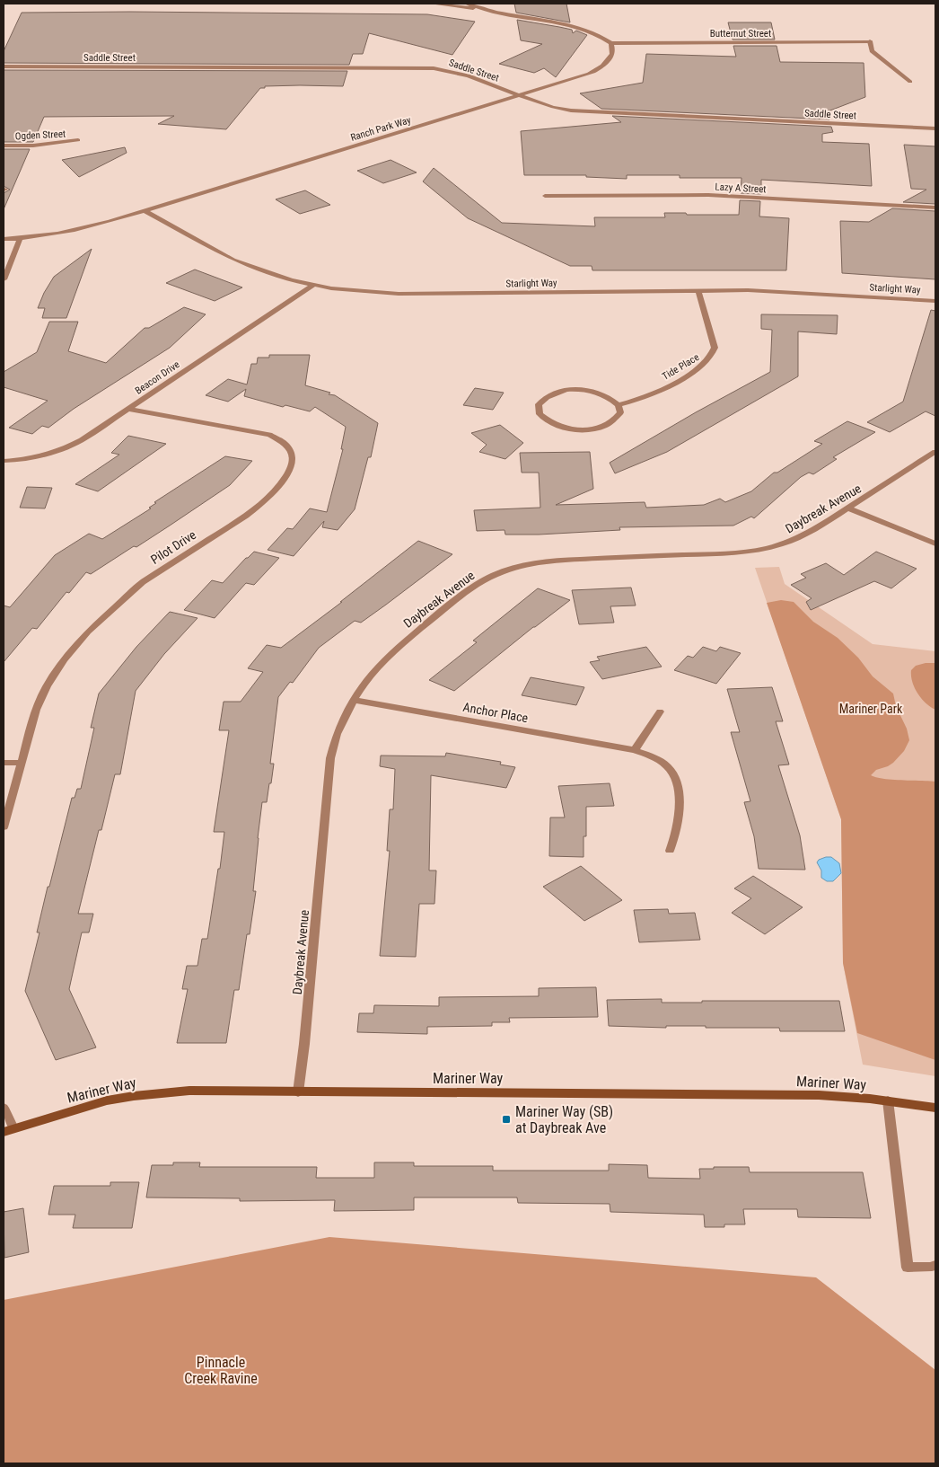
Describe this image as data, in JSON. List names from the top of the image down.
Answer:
{
  "streets": {
    "main road": ["Mariner Way"],
    "street": [
      "Butternut Street",
      "Saddle Street",
      "Ranch Park Way",
      "Ogden Street",
      "Lazy A Street",
      "Starlight Way",
      "Tide Place",
      "Beacon Drive",
      "Daybreak Avenue",
      "Pilot Drive",
      "Anchor Place"
    ]
  },
  "crossings": [
    ["Butternut Street", "Ranch Park Way"],
    ["Saddle Street", "Ranch Park Way"],
    ["Ranch Park Way", "Starlight Way"],
    ["Starlight Way", "Tide Place"],
    ["Starlight Way", "Beacon Drive"],
    ["Beacon Drive", "Pilot Drive"],
    ["Daybreak Avenue", "Anchor Place"],
    ["Daybreak Avenue", "Mariner Way"]
  ],
  "parks": ["Mariner Park", "Pinnacle Creek Ravine"],
  "places": {
    "transit": ["Mariner Way (SB) at Daybreak Ave"]
  }
}
